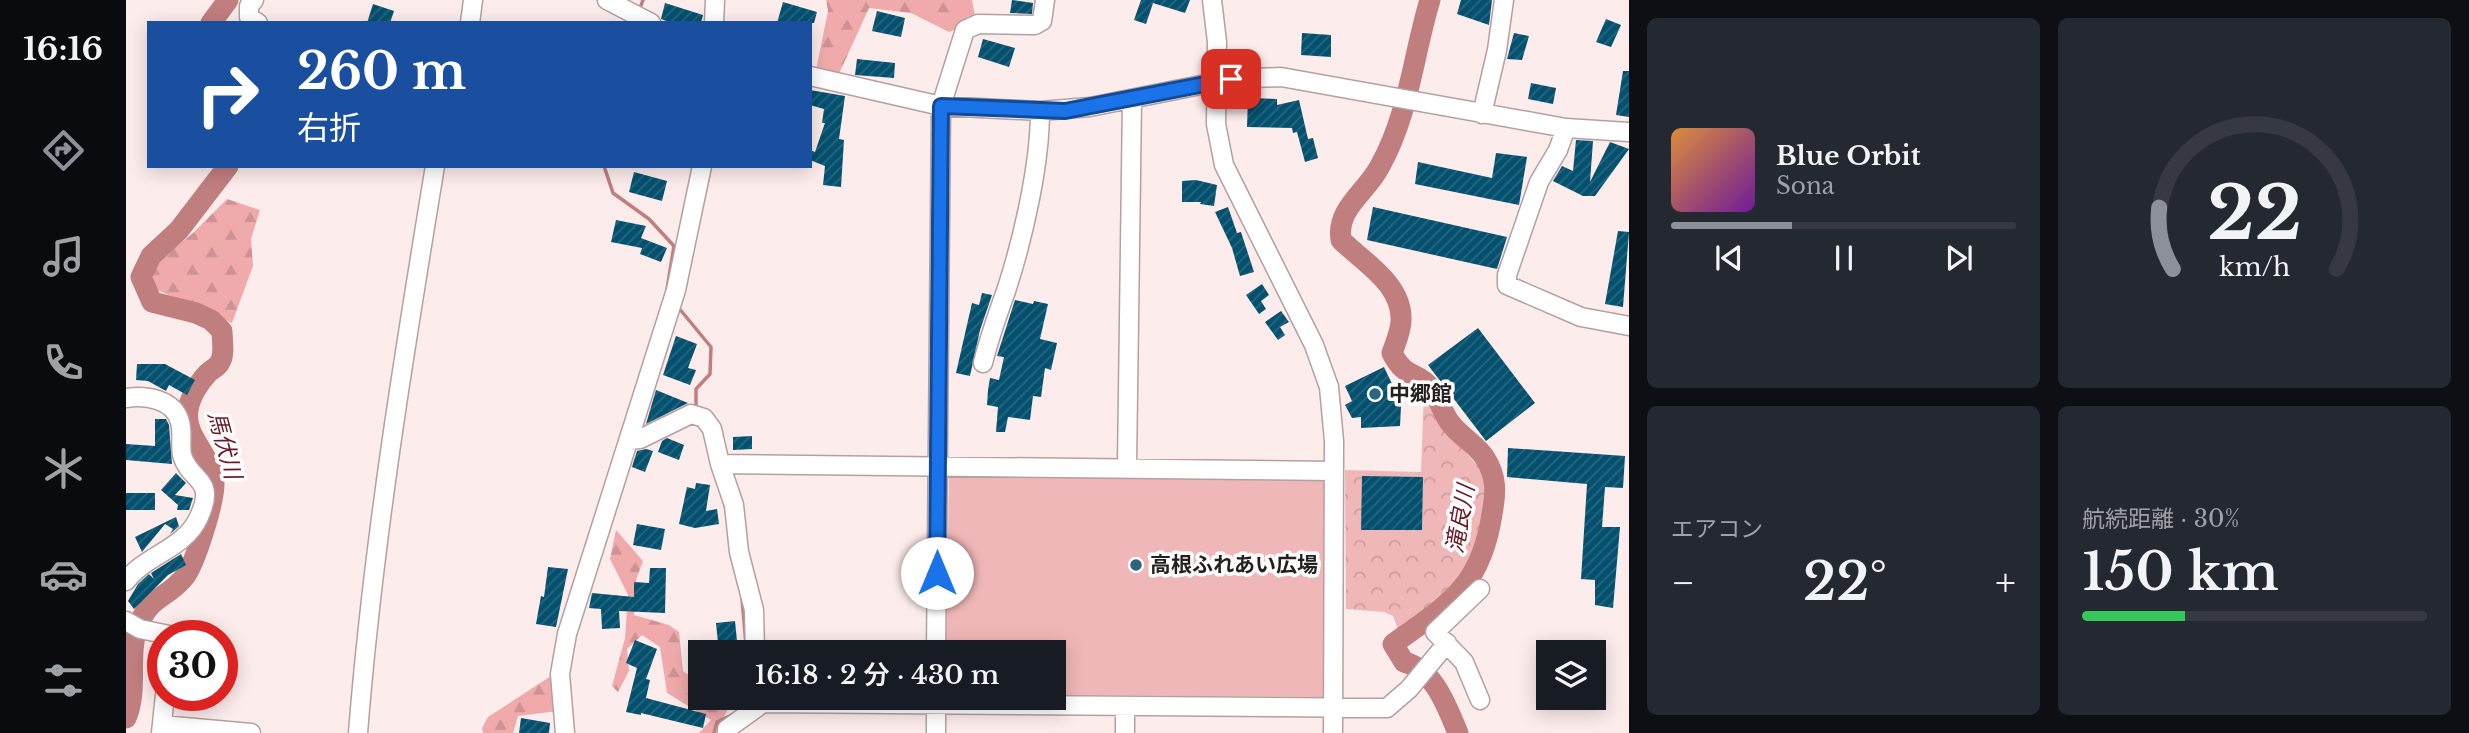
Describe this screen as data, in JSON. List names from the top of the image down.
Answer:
{
  "water": ["馬伏川", "滝良川"],
  "places": ["中郷館", "高根ふれあい広場"],
  "page": {
    "tabs": "16:16",
    "turn": ["260 m", "右折"],
    "song": ["Blue Orbit", "Sona"],
    "tile": [
      "エアコン",
      ["航続距離 · 30%", "150 km"]
    ],
    "heat": ["−", "22°", "+"],
    "limit": "30",
    "trip": "16:18 · 2 分 · 430 m",
    "gauge": ["22", "km/h"]
  }
}
